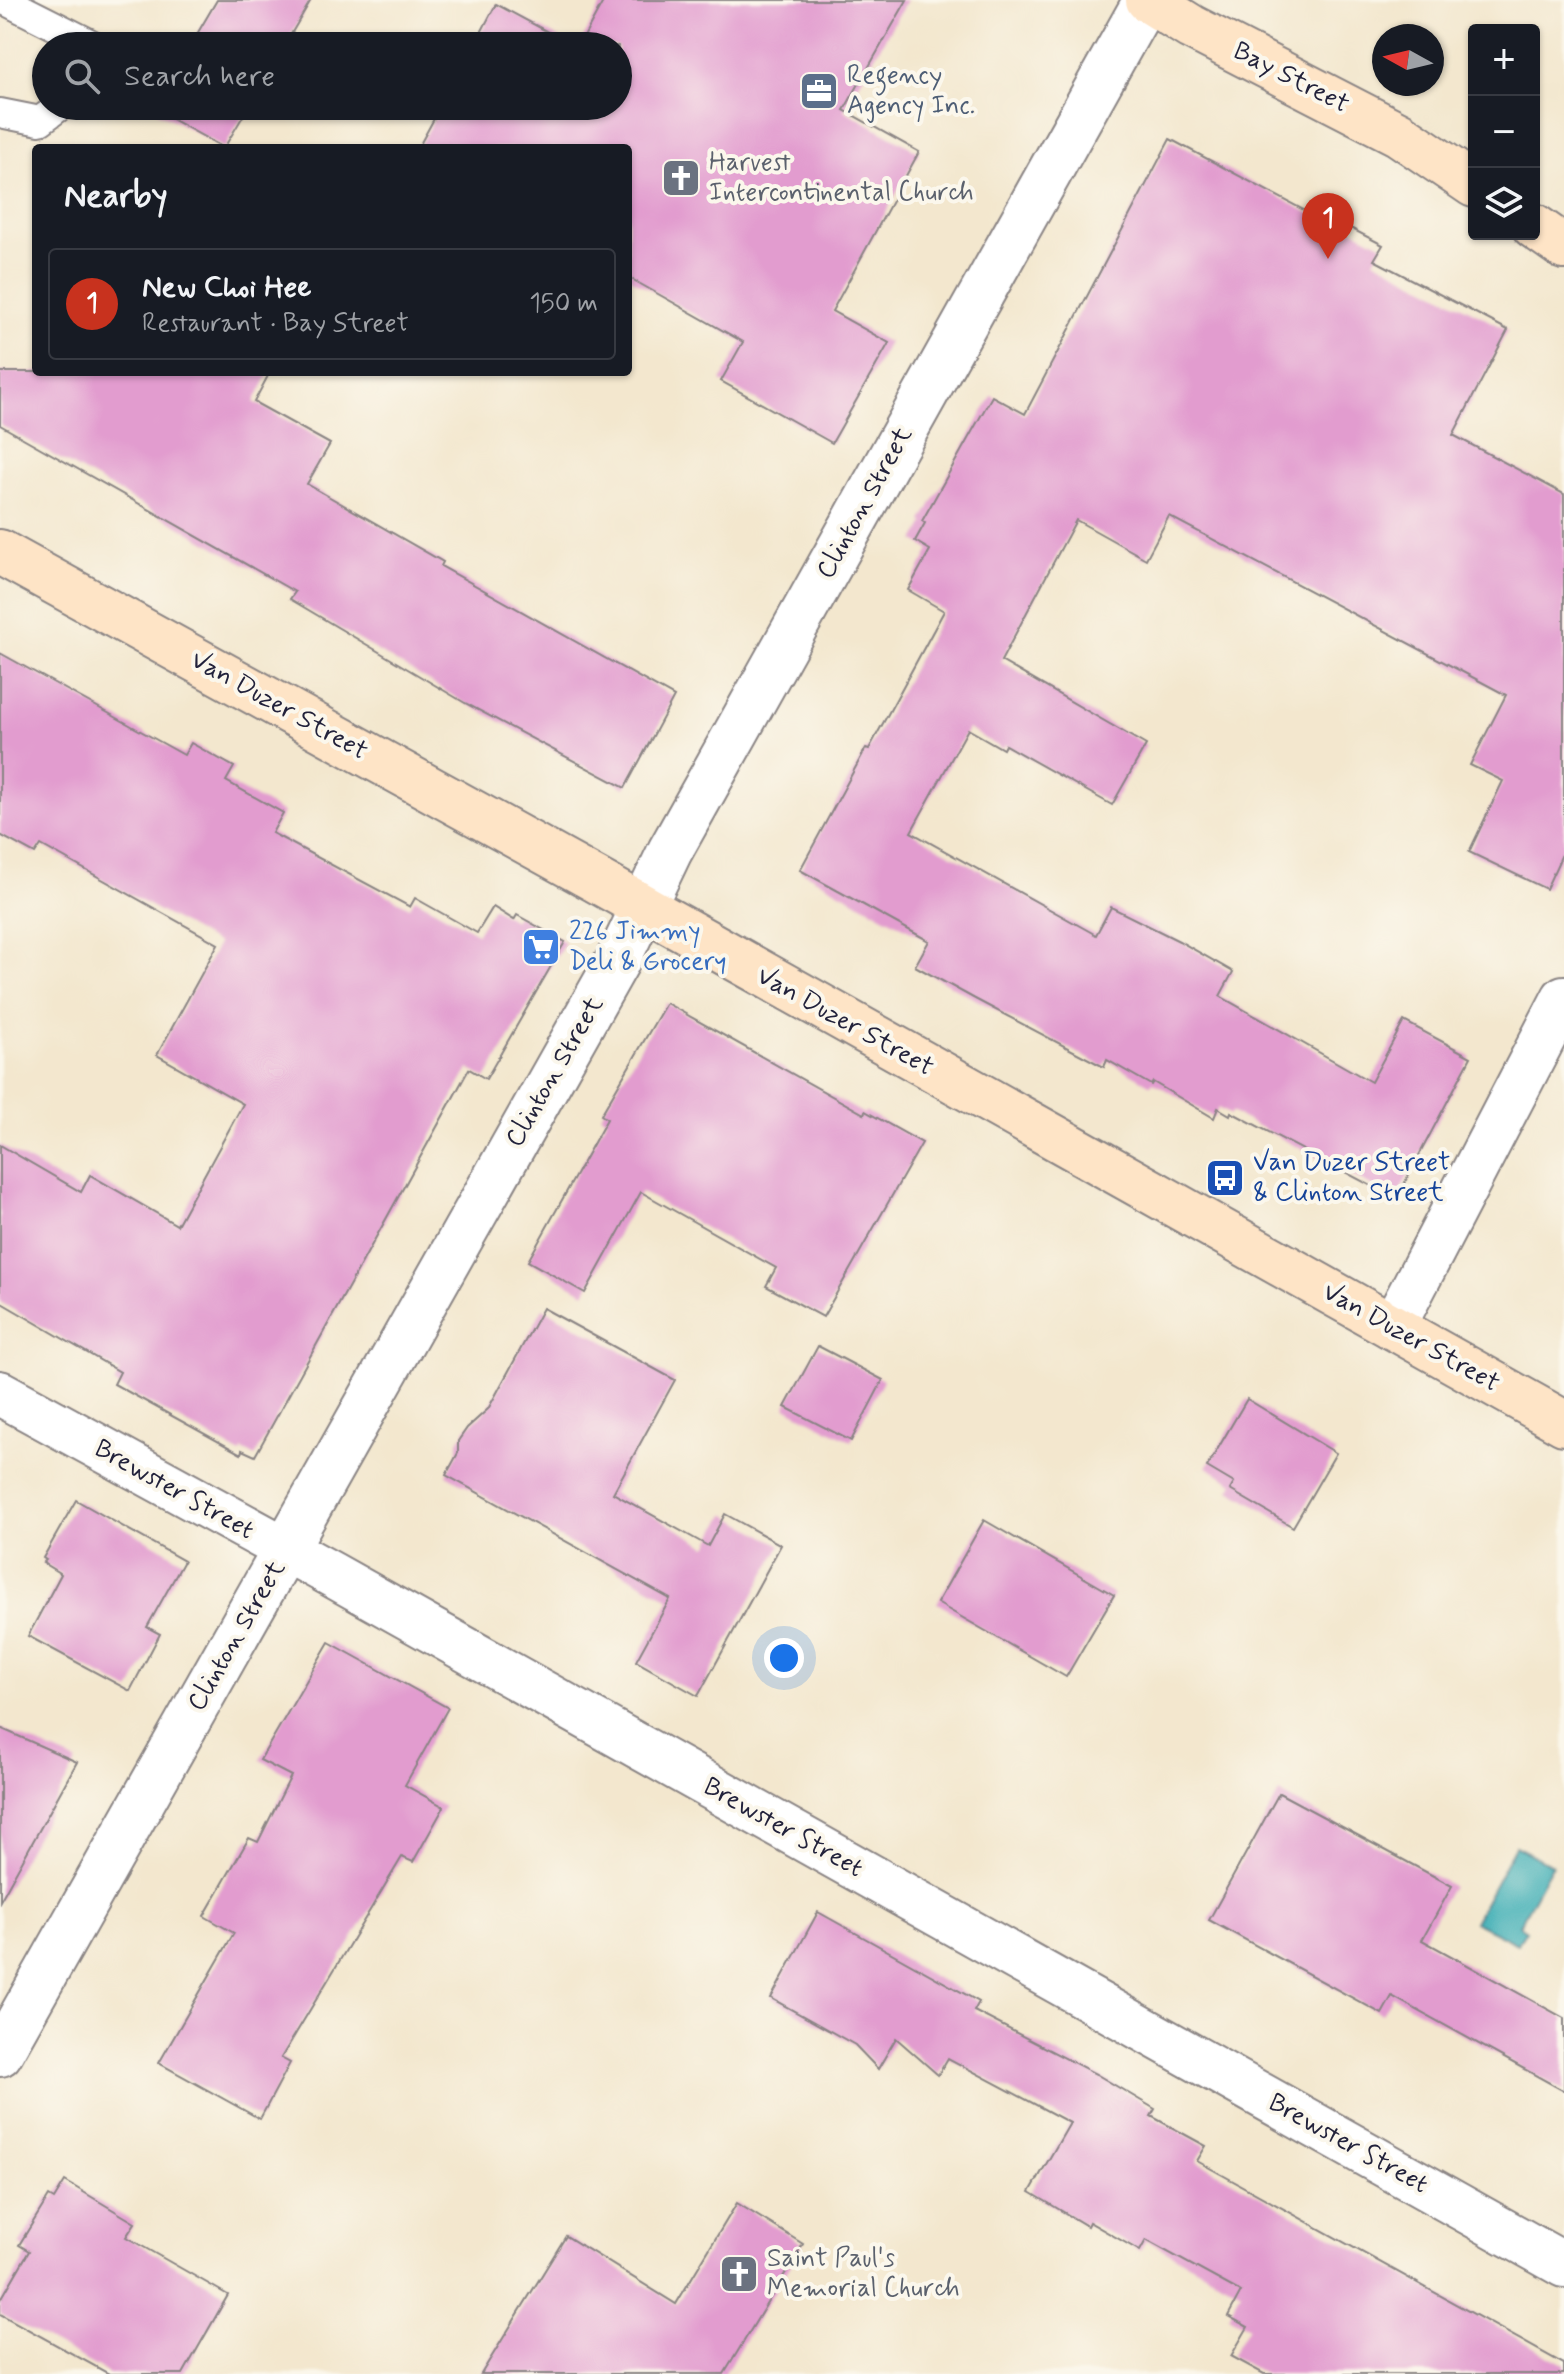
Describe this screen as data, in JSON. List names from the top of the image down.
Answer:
{
  "streets": {
    "main road": ["Bay Street", "Van Duzer Street"],
    "street": ["Clinton Street", "Brewster Street"]
  },
  "crossings": [
    ["Bay Street", "Clinton Street"],
    ["Clinton Street", "Van Duzer Street"],
    ["Clinton Street", "Brewster Street"]
  ],
  "places": {
    "office": ["Regency Agency Inc."],
    "church": ["Harvest Intercontinental Church", "Saint Paul's Memorial Church"],
    "supermarket": ["226 Jimmy Deli & Grocery"],
    "bus stop": ["Van Duzer Street & Clinton Street"]
  },
  "north": "left",
  "page": {
    "map_buttons": ["+", "−"],
    "search": "Search here",
    "heading": "Nearby",
    "pins": "1",
    "list": [
      {
        "mark": "1",
        "name": "New Choi Hee",
        "note": "Restaurant · Bay Street",
        "value": "150 m"
      }
    ]
  }
}
